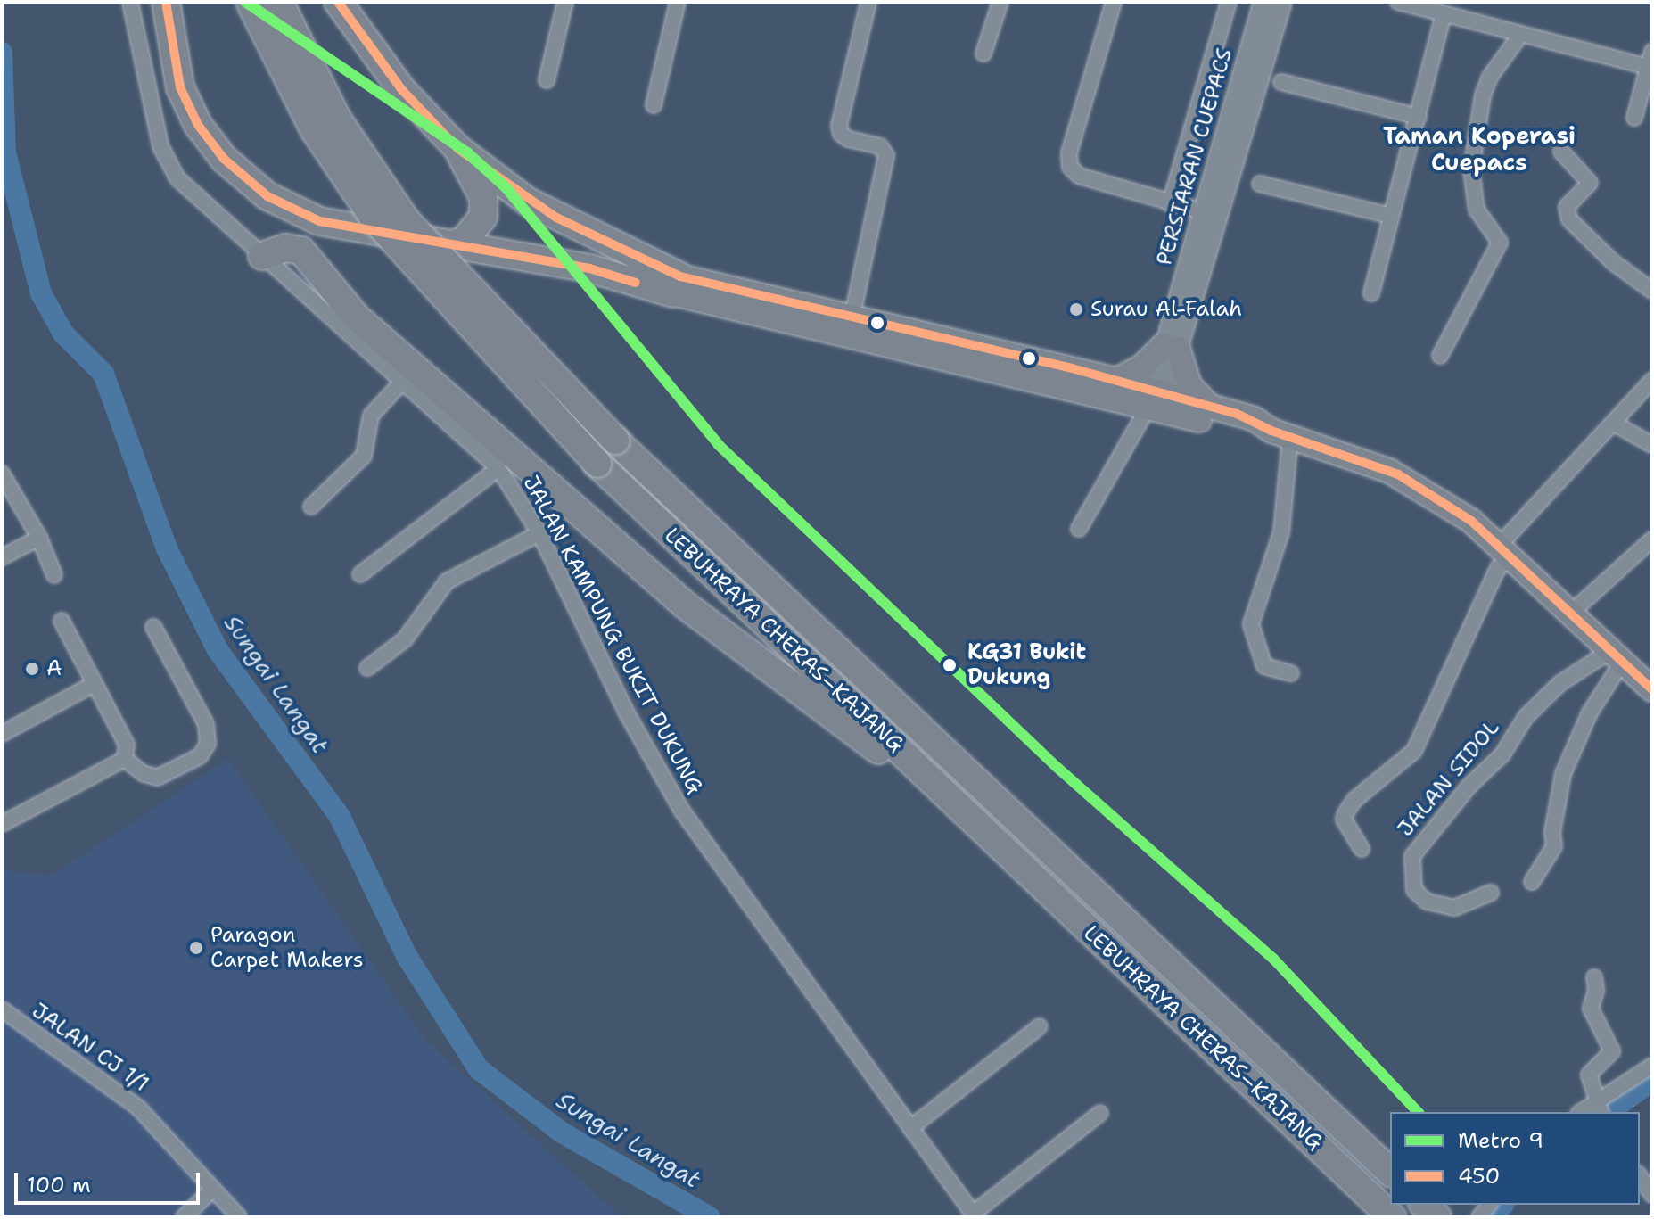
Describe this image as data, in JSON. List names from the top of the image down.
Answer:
{
  "streets": {
    "highway": ["LEBUHRAYA CHERAS–KAJANG"],
    "street": [
      "PERSIARAN CUEPACS",
      "JALAN KAMPUNG BUKIT DUKUNG",
      "JALAN SIDOL",
      "JALAN CJ 1/1"
    ]
  },
  "districts": ["Taman Koperasi Cuepacs"],
  "water": ["Sungai Langat"],
  "places": [
    "Surau Al-Falah",
    "KG31 Bukit Dukung",
    "A",
    "Paragon Carpet Makers"
  ],
  "lines": ["metro line 9", "transit line 450"],
  "legend": ["Metro 9", "450"],
  "scale_bar": "100 m"
}
